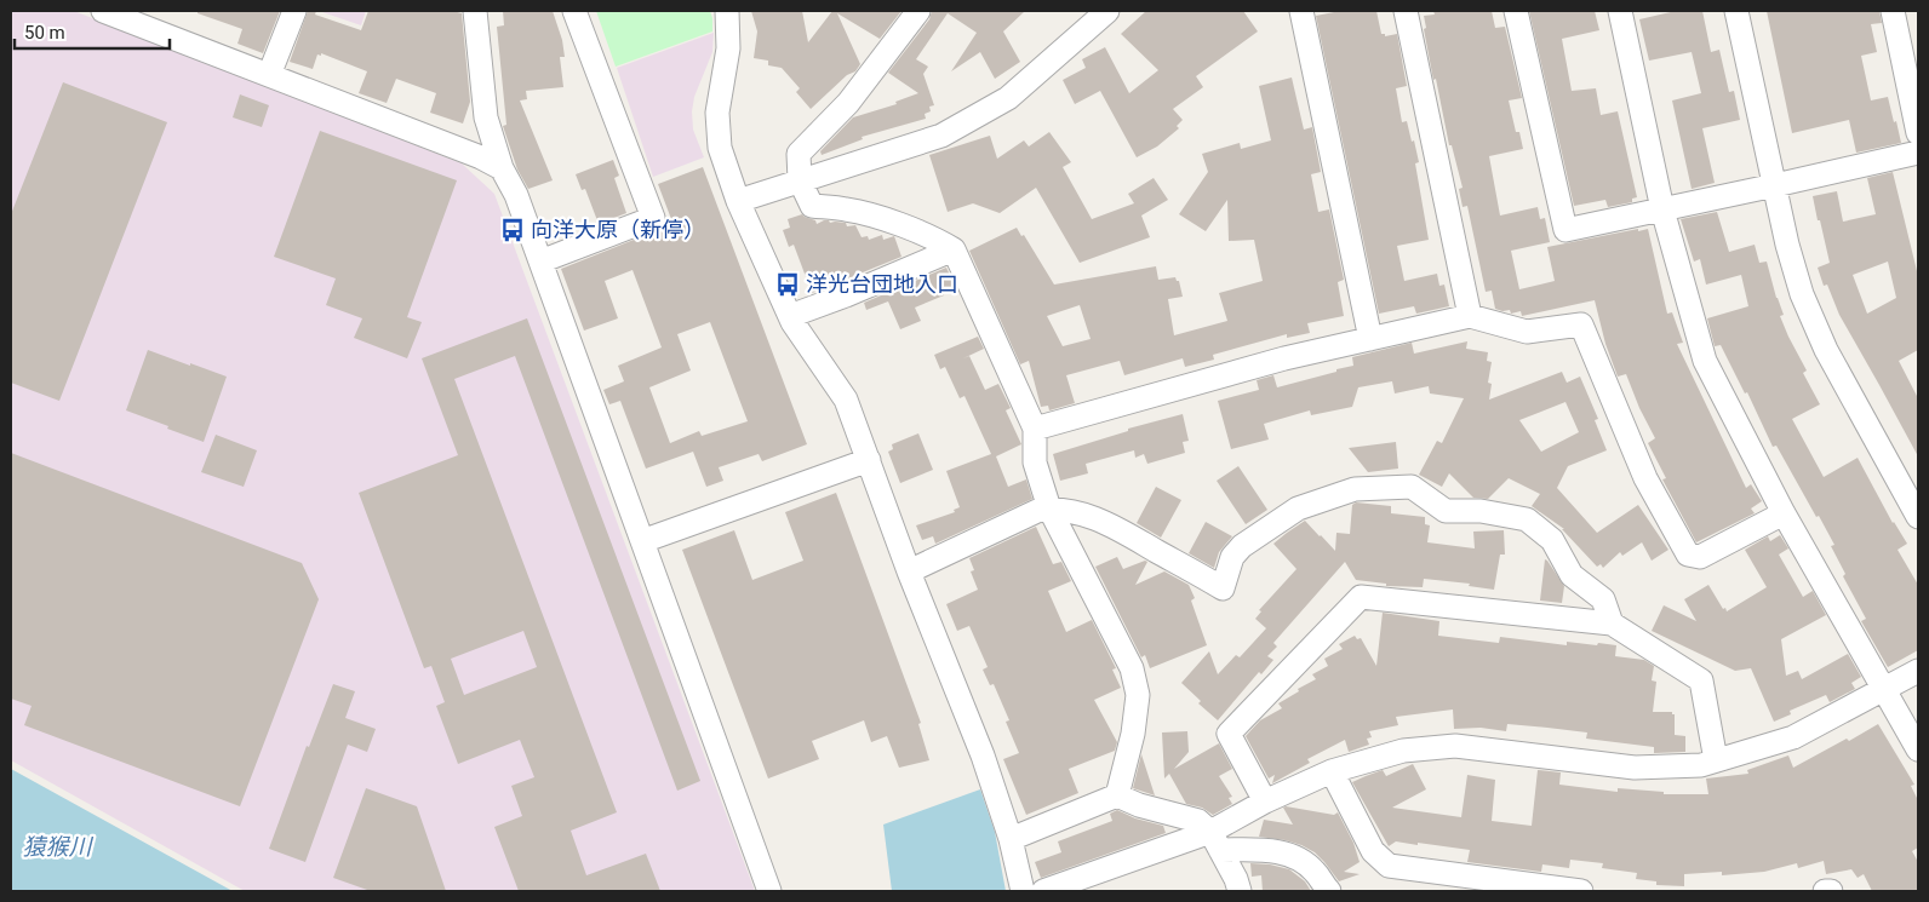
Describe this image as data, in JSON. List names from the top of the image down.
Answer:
{
  "water": ["猿猴川"],
  "places": {
    "bus stop": ["向洋大原（新停）", "洋光台団地入口"]
  },
  "scale_bar": "50 m"
}
